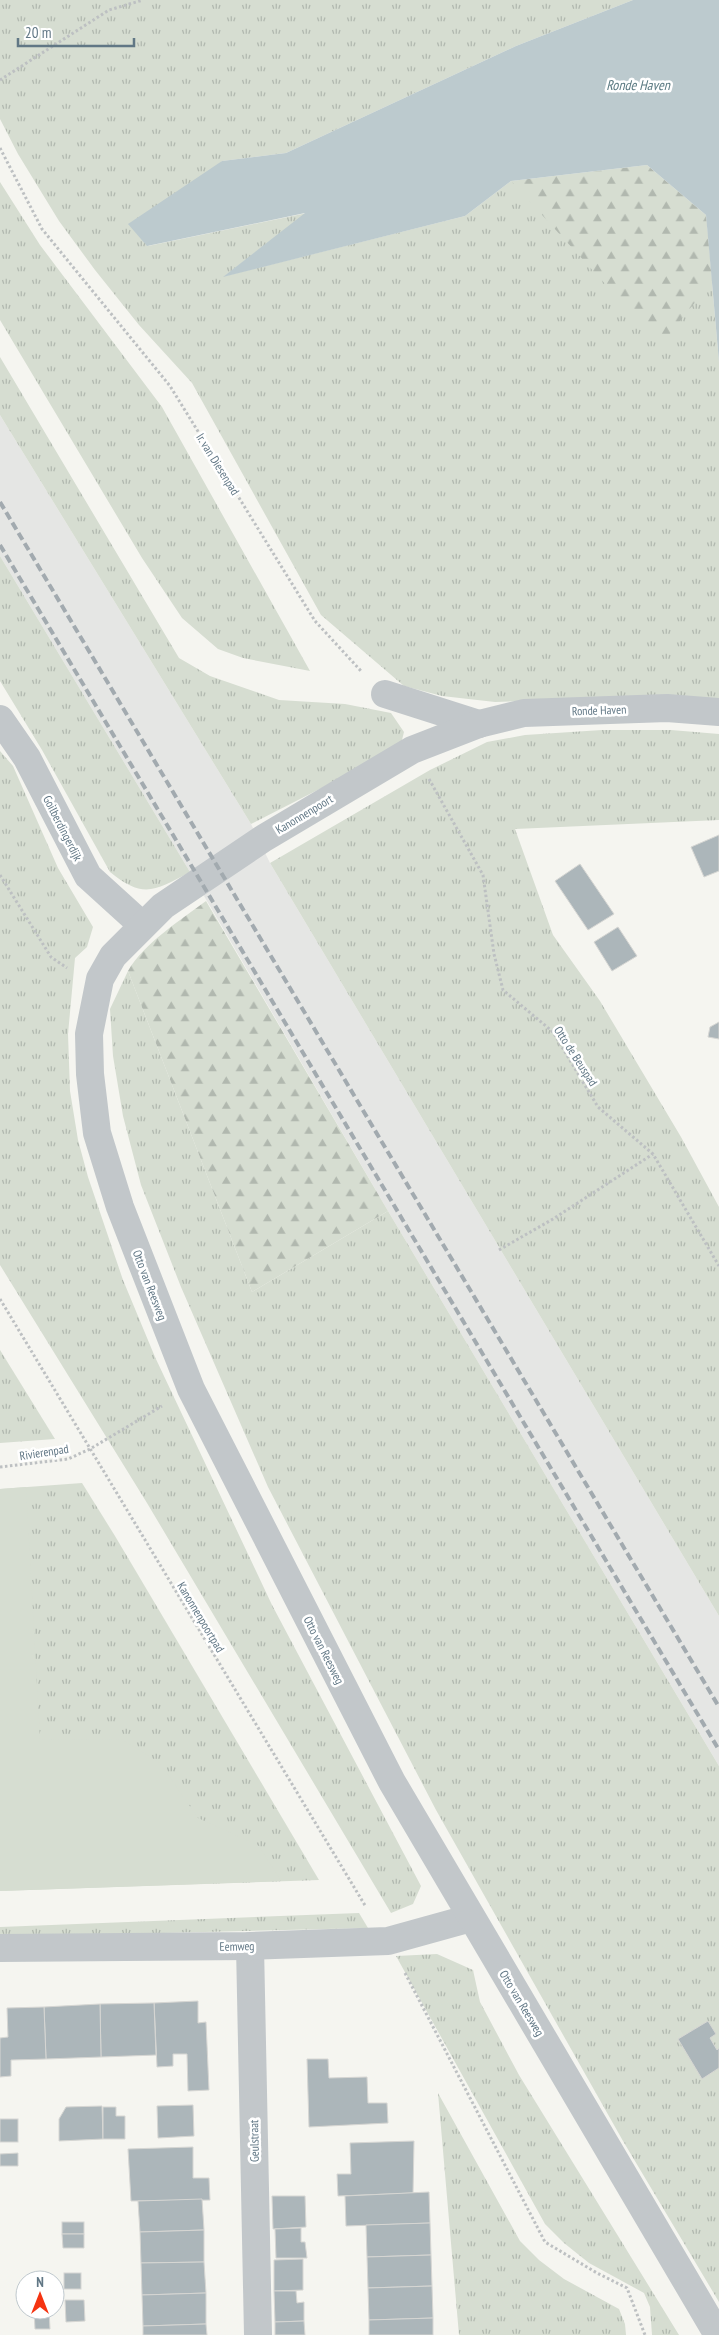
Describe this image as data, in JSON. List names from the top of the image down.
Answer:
{
  "streets": {
    "street": [
      "Ronde Haven",
      "Kanonnenpoort",
      "Goilberdingerdijk",
      "Otto van Reesweg",
      "Eemweg",
      "Geulstraat"
    ],
    "path": [
      "Ir. van Diesenpad",
      "Otto de Beuspad",
      "Rivierenpad",
      "Kanonnenpoortpad"
    ]
  },
  "crossings": [
    ["Ronde Haven", "Kanonnenpoort"],
    ["Kanonnenpoort", "Goilberdingerdijk"],
    ["Kanonnenpoort", "Otto van Reesweg"],
    ["Goilberdingerdijk", "Otto van Reesweg"],
    ["Otto van Reesweg", "Rivierenpad"],
    ["Otto van Reesweg", "Eemweg"],
    ["Rivierenpad", "Kanonnenpoortpad"],
    ["Kanonnenpoortpad", "Eemweg"],
    ["Eemweg", "Geulstraat"]
  ],
  "water": ["Ronde Haven"],
  "scale_bar": "20 m",
  "north": "top"
}
